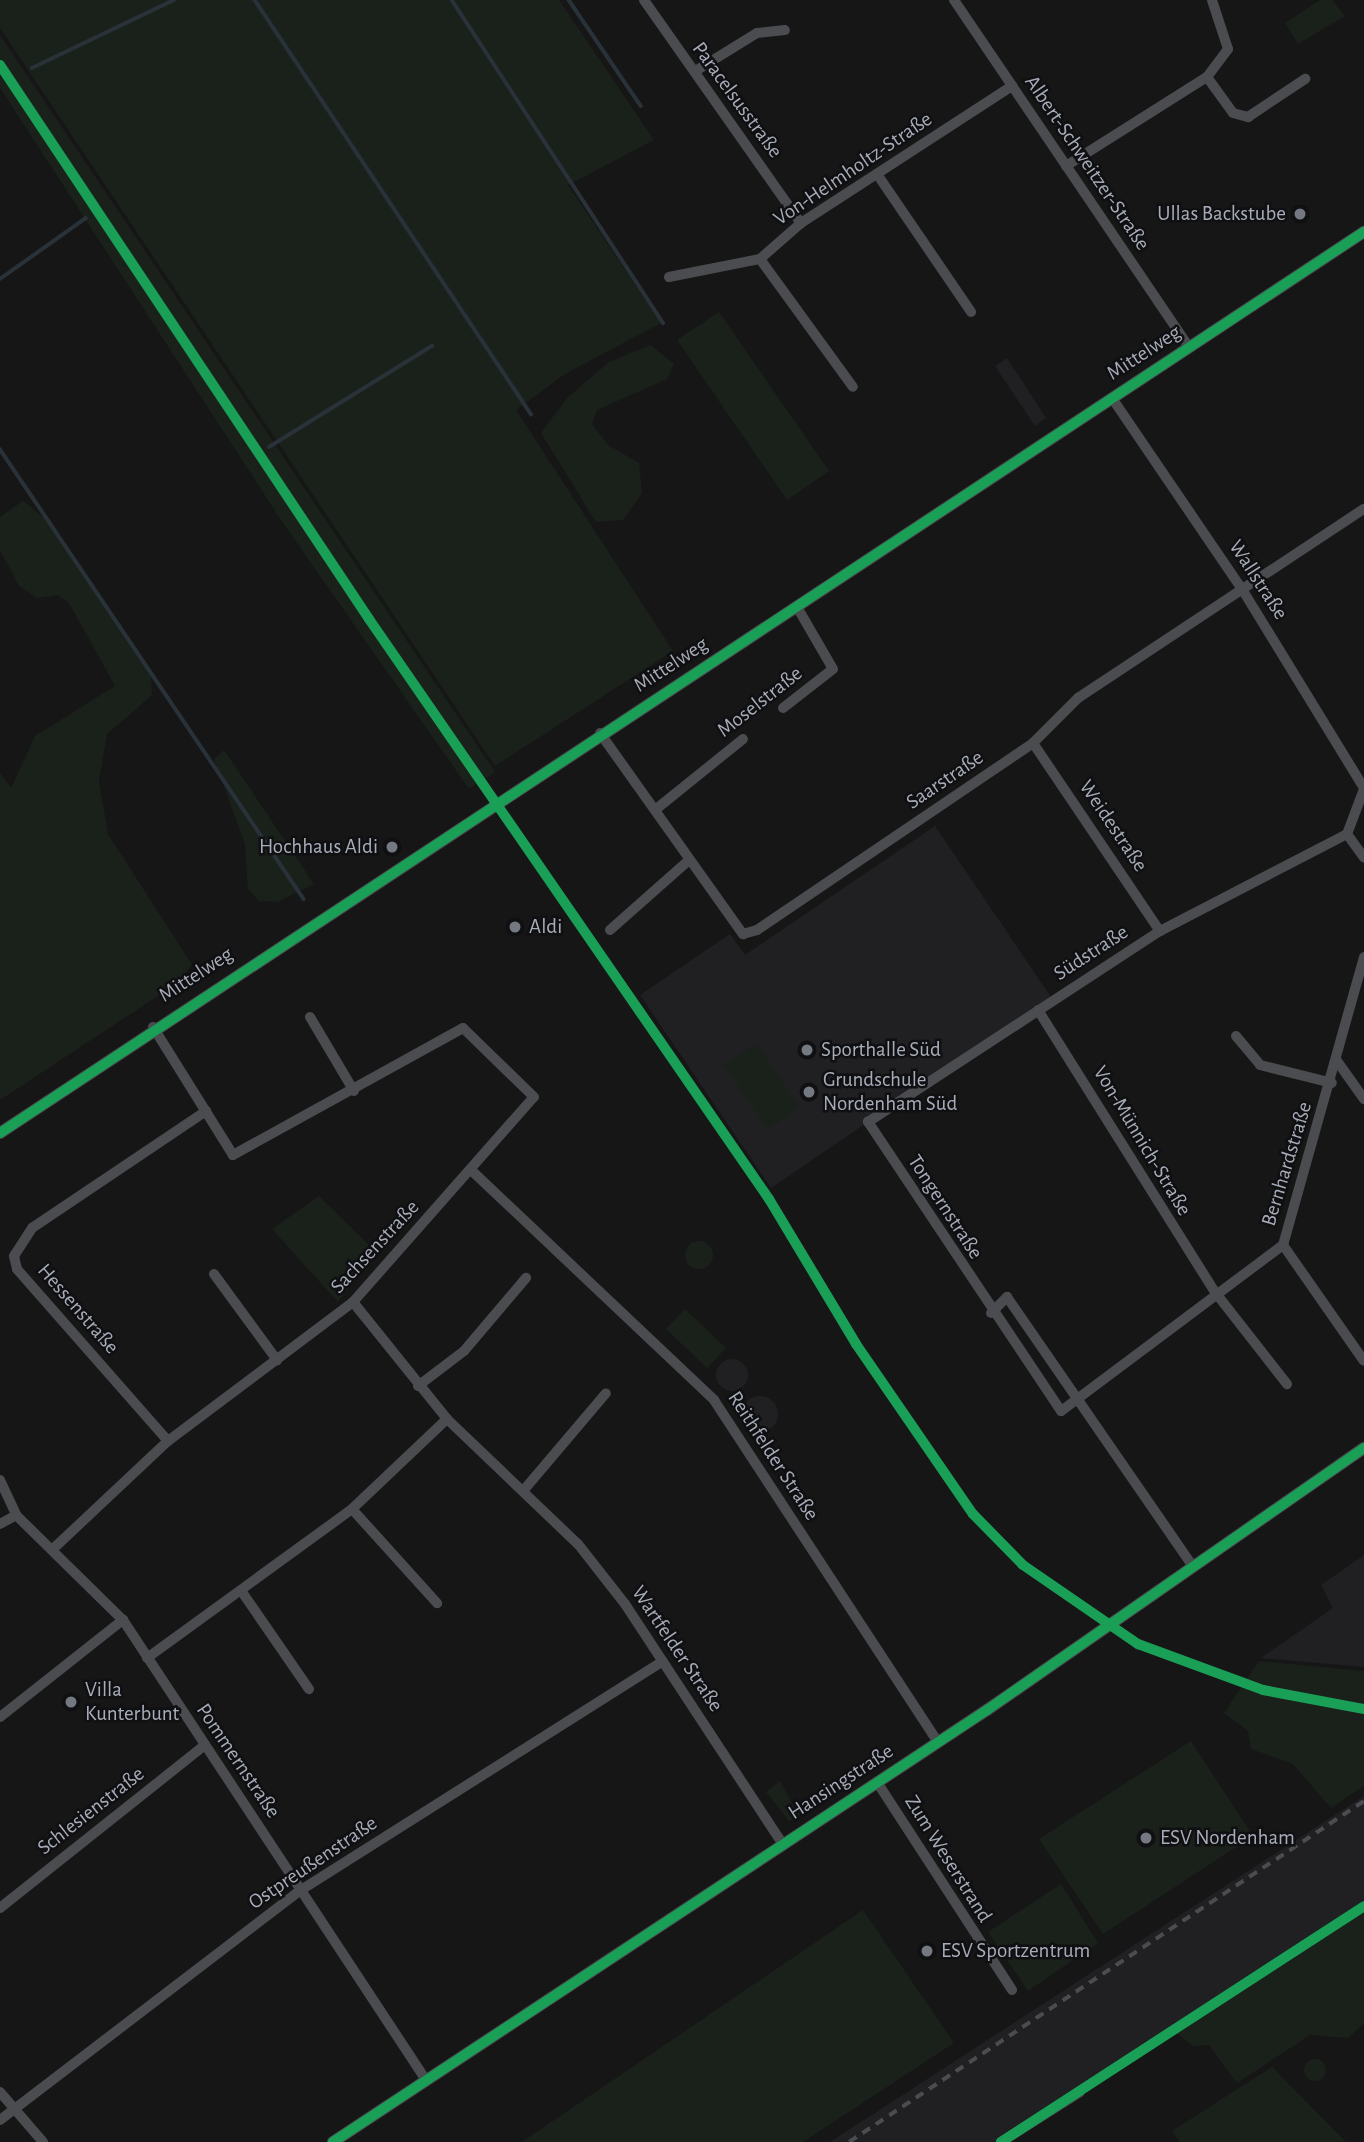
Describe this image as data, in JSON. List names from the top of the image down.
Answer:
{
  "streets": {
    "street": [
      "Paracelsusstraße",
      "Albert-Schweitzer-Straße",
      "Von-Helmholtz-Straße",
      "Mittelweg",
      "Wallstraße",
      "Moselstraße",
      "Saarstraße",
      "Weidestraße",
      "Südstraße",
      "Von-Münnich-Straße",
      "Bernhardstraße",
      "Tongernstraße",
      "Sachsenstraße",
      "Hessenstraße",
      "Reithfelder Straße",
      "Wartfelder Straße",
      "Pommernstraße",
      "Hansingstraße",
      "Schlesienstraße",
      "Zum Weserstrand",
      "Ostpreußenstraße"
    ]
  },
  "crossings": [
    ["Paracelsusstraße", "Von-Helmholtz-Straße"],
    ["Albert-Schweitzer-Straße", "Von-Helmholtz-Straße"],
    ["Albert-Schweitzer-Straße", "Mittelweg"],
    ["Mittelweg", "Wallstraße"],
    ["Mittelweg", "Moselstraße"],
    ["Mittelweg", "Saarstraße"],
    ["Mittelweg", "Sachsenstraße"],
    ["Wallstraße", "Saarstraße"],
    ["Moselstraße", "Saarstraße"],
    ["Saarstraße", "Weidestraße"],
    ["Weidestraße", "Südstraße"],
    ["Südstraße", "Von-Münnich-Straße"],
    ["Südstraße", "Tongernstraße"],
    ["Sachsenstraße", "Hessenstraße"],
    ["Sachsenstraße", "Reithfelder Straße"],
    ["Sachsenstraße", "Wartfelder Straße"],
    ["Sachsenstraße", "Pommernstraße"],
    ["Reithfelder Straße", "Hansingstraße"],
    ["Wartfelder Straße", "Hansingstraße"],
    ["Wartfelder Straße", "Ostpreußenstraße"],
    ["Pommernstraße", "Hansingstraße"],
    ["Pommernstraße", "Schlesienstraße"],
    ["Pommernstraße", "Ostpreußenstraße"],
    ["Hansingstraße", "Zum Weserstrand"]
  ],
  "places": [
    "Ullas Backstube",
    "Hochhaus Aldi",
    "Aldi",
    "Sporthalle Süd",
    "Grundschule Nordenham Süd",
    "Villa Kunterbunt",
    "ESV Nordenham",
    "ESV Sportzentrum"
  ]
}
